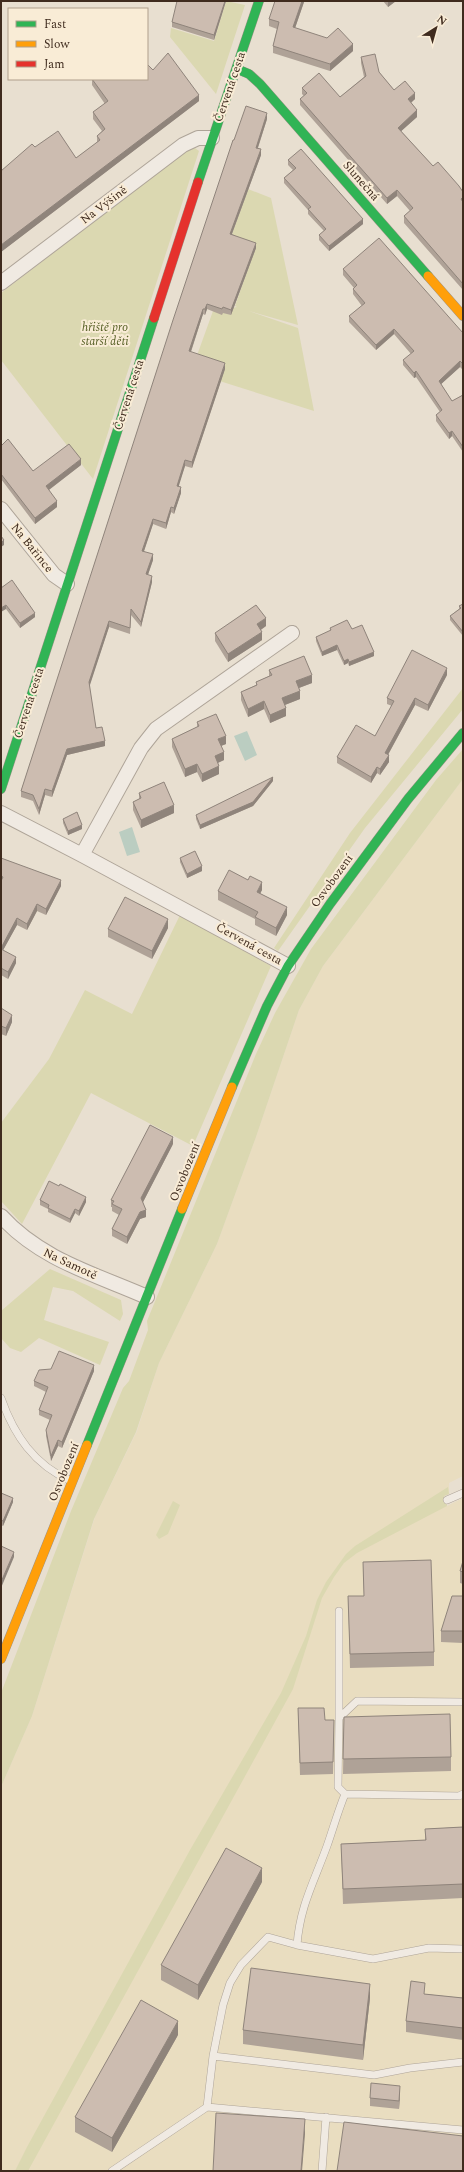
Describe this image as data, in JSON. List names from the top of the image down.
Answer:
{
  "streets": {
    "street": [
      "Červená cesta",
      "Slunečná",
      "Na Výšině",
      "Na Bařince",
      "Osvobození",
      "Na Samotě"
    ]
  },
  "crossings": [
    ["Červená cesta", "Slunečná"],
    ["Červená cesta", "Na Výšině"],
    ["Červená cesta", "Na Bařince"],
    ["Červená cesta", "Osvobození"],
    ["Osvobození", "Na Samotě"]
  ],
  "parks": ["hřiště pro starší děti"],
  "legend": ["Fast", "Slow", "Jam"],
  "north": "top right"
}
